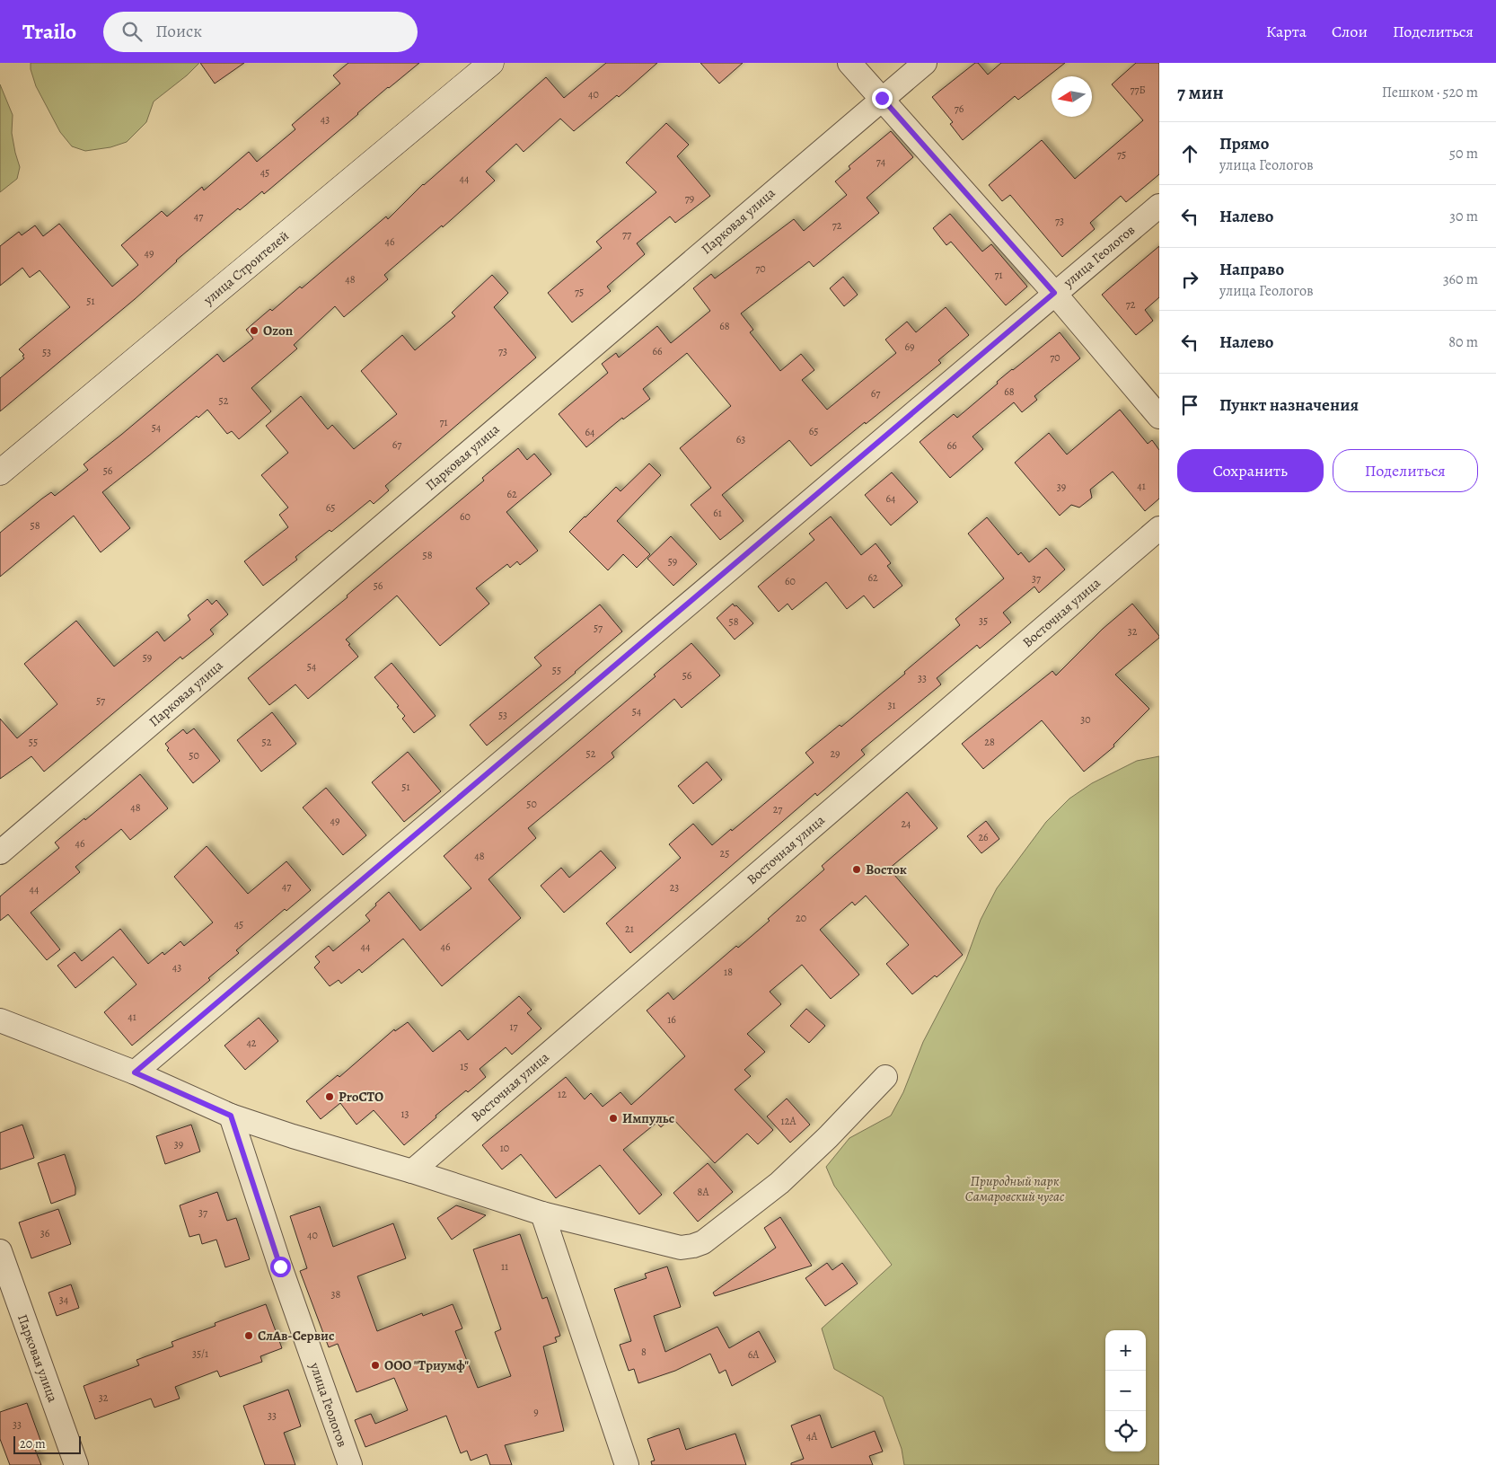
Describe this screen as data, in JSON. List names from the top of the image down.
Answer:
{
  "streets": {
    "main road": ["улица Строителей"],
    "street": ["Парковая улица", "улица Геологов", "Восточная улица"]
  },
  "parks": ["Природный парк Самаровский чугас"],
  "places": [
    "Ozon",
    "Восток",
    "ProСТО",
    "Импульс",
    "СлАв-Сервис",
    "ООО \"Триумф\""
  ],
  "house_numbers": [
    "77Б",
    "40",
    "76",
    "43",
    "75",
    "74",
    "45",
    "44",
    "79",
    "47",
    "73",
    "72",
    "77",
    "46",
    "49",
    "70",
    "71",
    "48",
    "75",
    "51",
    "72",
    "68",
    "69",
    "73",
    "66",
    "53",
    "70",
    "68",
    "67",
    "52",
    "71",
    "54",
    "65",
    "64",
    "63",
    "67",
    "66",
    "56",
    "41",
    "39",
    "62",
    "64",
    "65",
    "61",
    "60",
    "58",
    "58",
    "59",
    "62",
    "37",
    "60",
    "56",
    "35",
    "58",
    "57",
    "32",
    "59",
    "54",
    "55",
    "56",
    "33",
    "57",
    "31",
    "54",
    "53",
    "30",
    "55",
    "52",
    "28",
    "52",
    "29",
    "50",
    "51",
    "50",
    "48",
    "27",
    "49",
    "24",
    "26",
    "46",
    "25",
    "48",
    "47",
    "23",
    "44",
    "20",
    "45",
    "21",
    "44",
    "46",
    "43",
    "18",
    "41",
    "16",
    "17",
    "42",
    "15",
    "12",
    "13",
    "12А",
    "39",
    "10",
    "8А",
    "37",
    "36",
    "40",
    "11",
    "38",
    "34",
    "8",
    "35/1",
    "6А",
    "32",
    "9",
    "33",
    "33",
    "4А"
  ],
  "scale_bar": "20 m",
  "north": "left",
  "page": {
    "header": "Trailo",
    "search": "Поиск",
    "nav": ["Карта", "Слои", "Поделиться"],
    "heading": ["7 мин", "Пешком · 520 m"],
    "list": [
      ["Прямо", "улица Геологов", "50 m"],
      ["Налево", "30 m"],
      ["Направо", "улица Геологов", "360 m"],
      ["Налево", "80 m"],
      "Пункт назначения"
    ],
    "buttons": ["Сохранить", "Поделиться"],
    "map_buttons": ["+", "−"],
    "scale": "20 m"
  }
}
